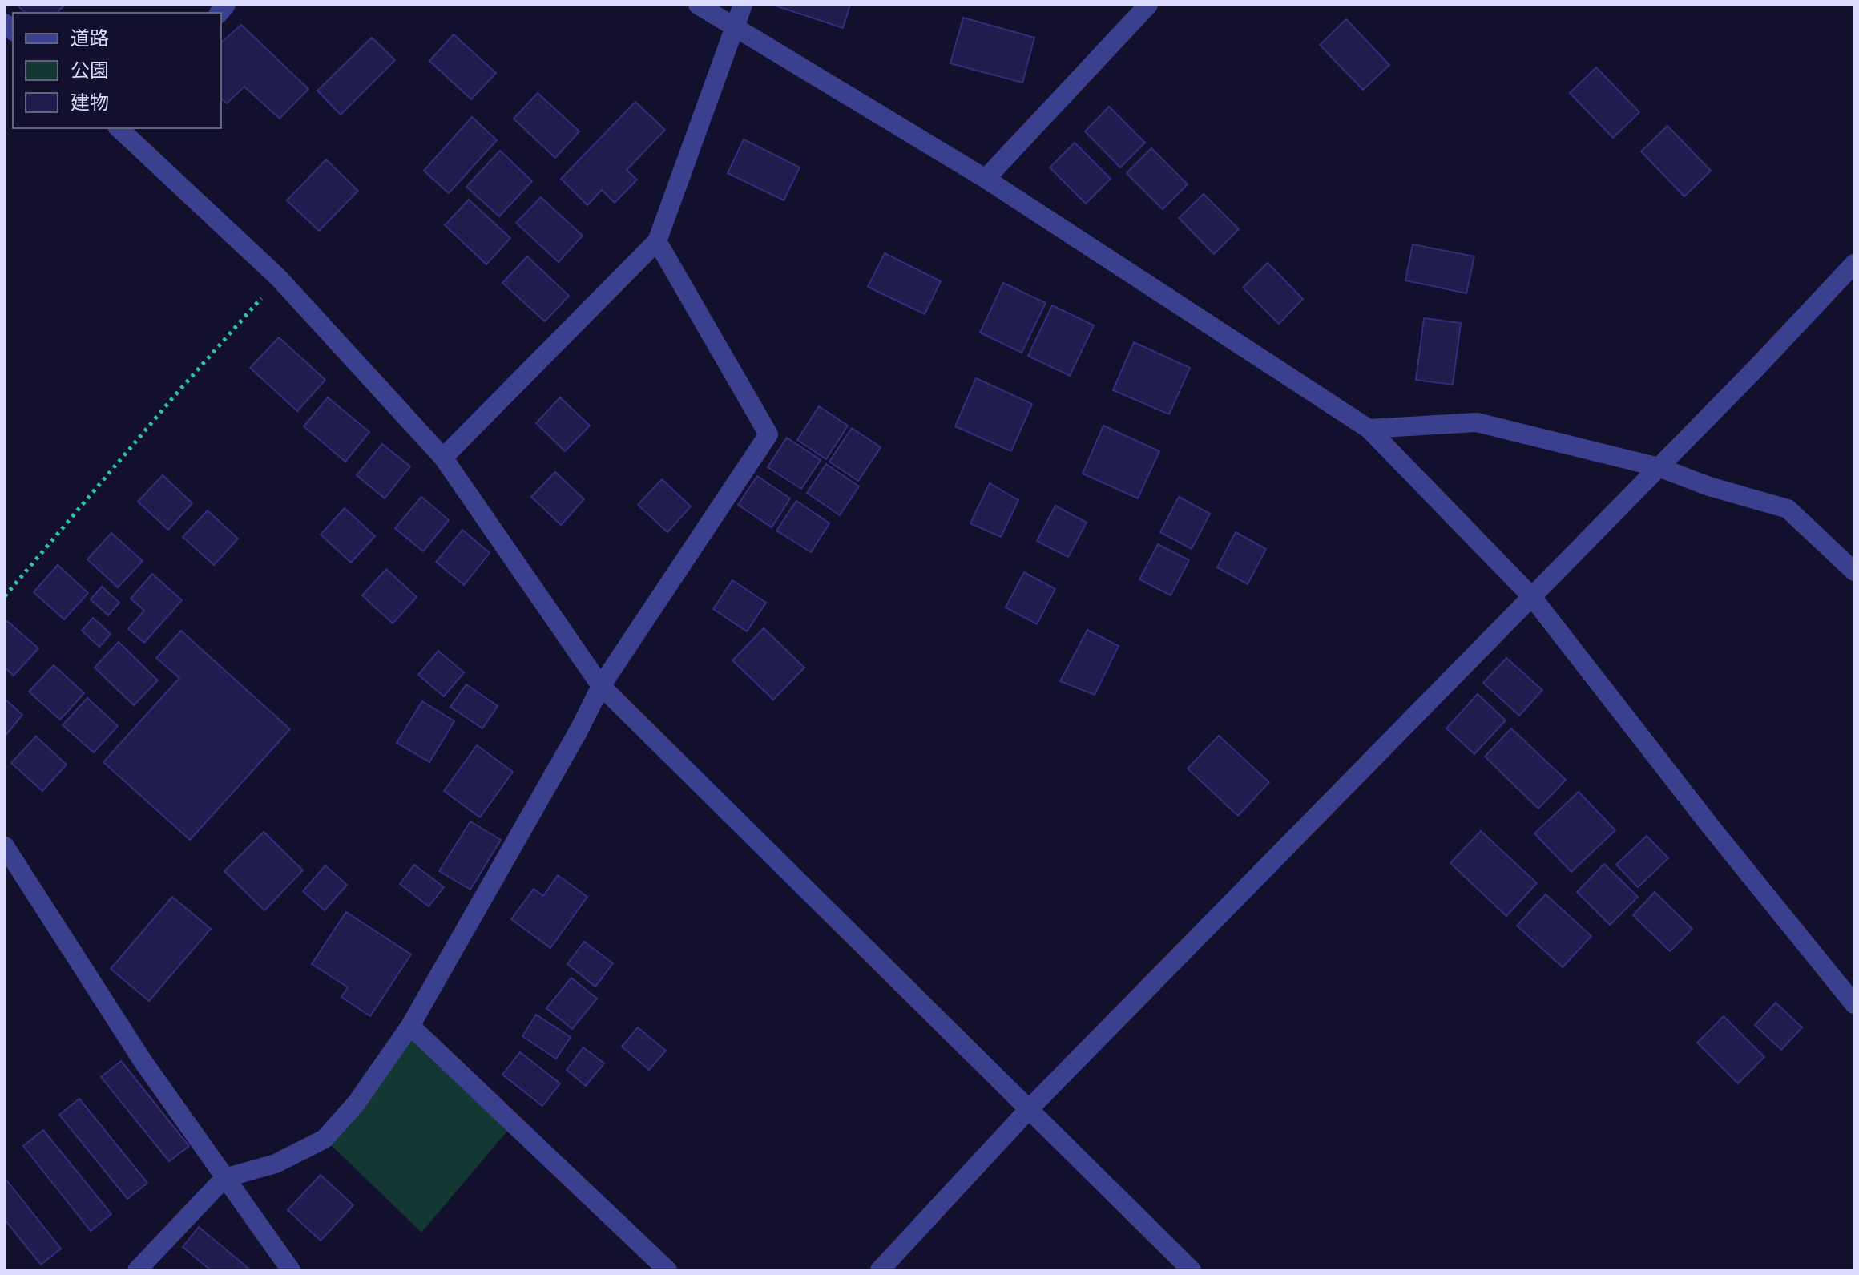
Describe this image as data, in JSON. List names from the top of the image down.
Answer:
{
  "legend": ["道路", "公園", "建物"]
}
